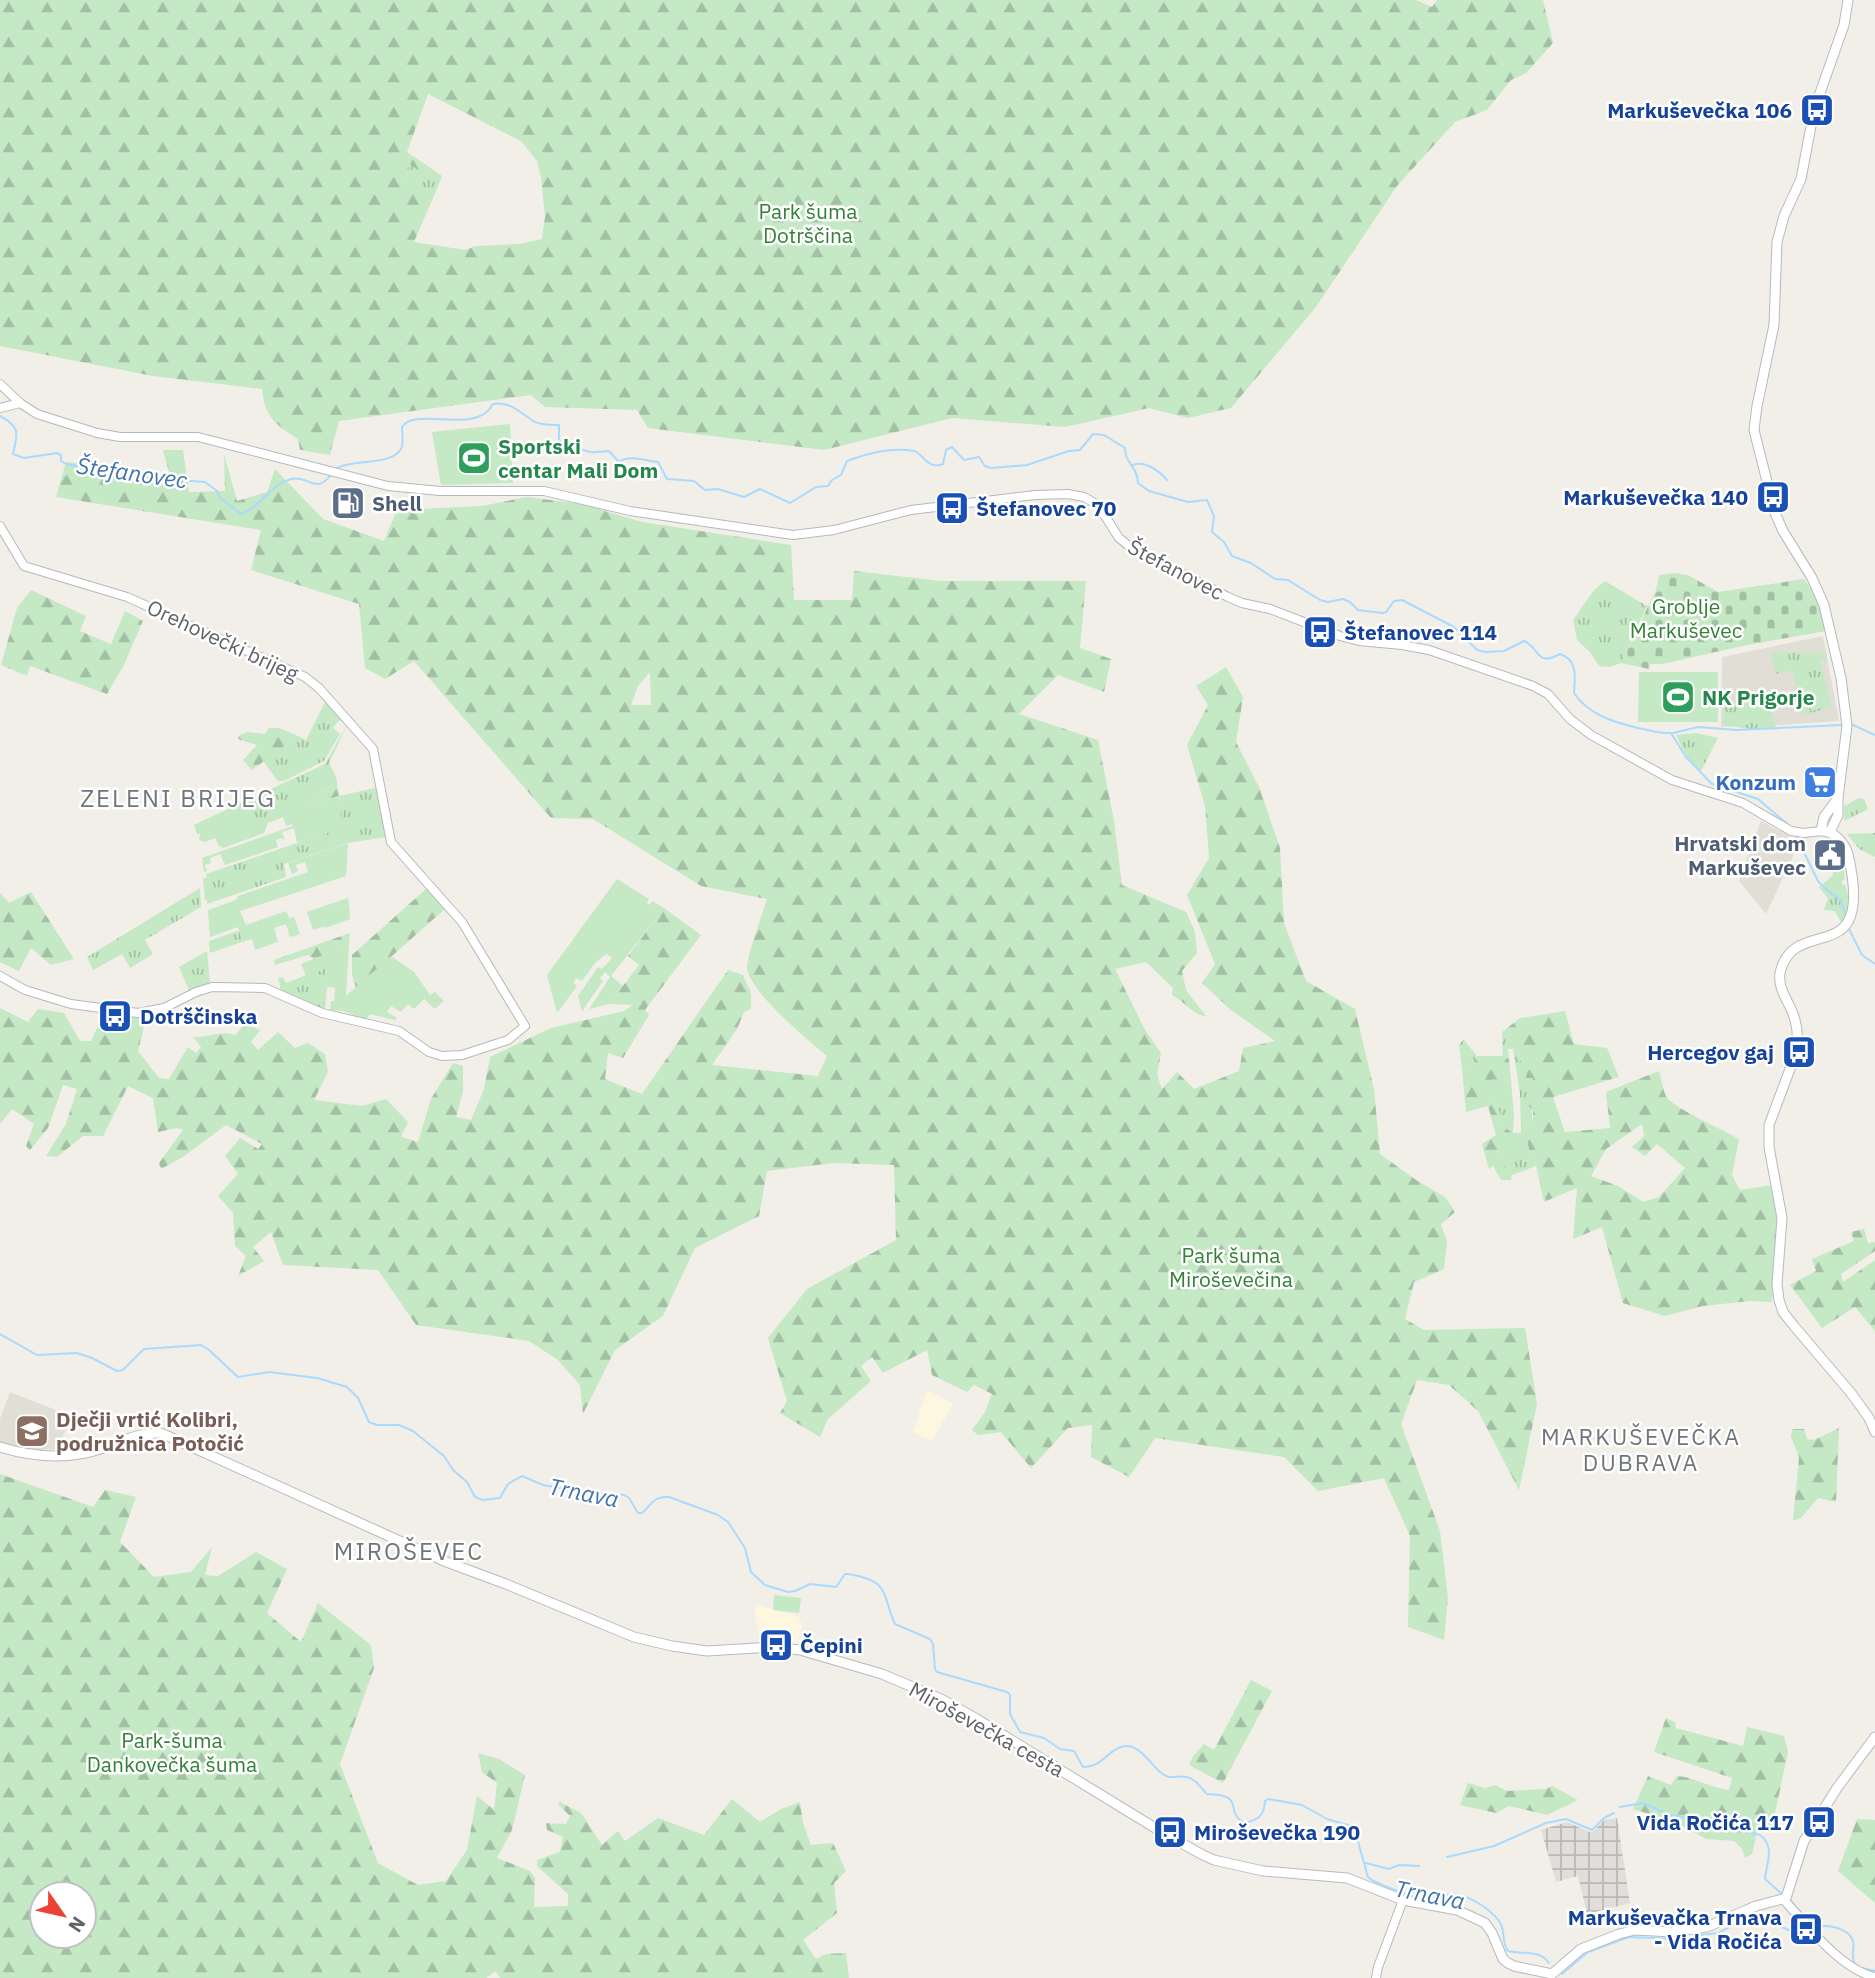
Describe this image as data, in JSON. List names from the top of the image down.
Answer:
{
  "streets": {
    "main road": ["Miroševečka cesta"],
    "street": ["Štefanovec", "Orehovečki brijeg"]
  },
  "districts": ["ZELENI BRIJEG", "MARKUŠEVEČKA DUBRAVA", "MIROŠEVEC"],
  "water": ["Štefanovec", "Trnava"],
  "parks": [
    "Park šuma Dotrščina",
    "Groblje Markuševec",
    "Park šuma Miroševečina",
    "Park-šuma Dankovečka šuma"
  ],
  "places": {
    "bus stop": [
      "Markuševečka 106",
      "Markuševečka 140",
      "Štefanovec 70",
      "Štefanovec 114",
      "Dotrščinska",
      "Hercegov gaj",
      "Čepini",
      "Vida Ročića 117",
      "Miroševečka 190",
      "Markuševačka Trnava - Vida Ročića"
    ],
    "sports": ["Sportski centar Mali Dom", "NK Prigorje"],
    "fuel station": ["Shell"],
    "supermarket": ["Konzum"],
    "public building": ["Hrvatski dom Markuševec"],
    "school or university": ["Dječji vrtić Kolibri, podružnica Potočić"]
  },
  "north": "bottom right"
}
